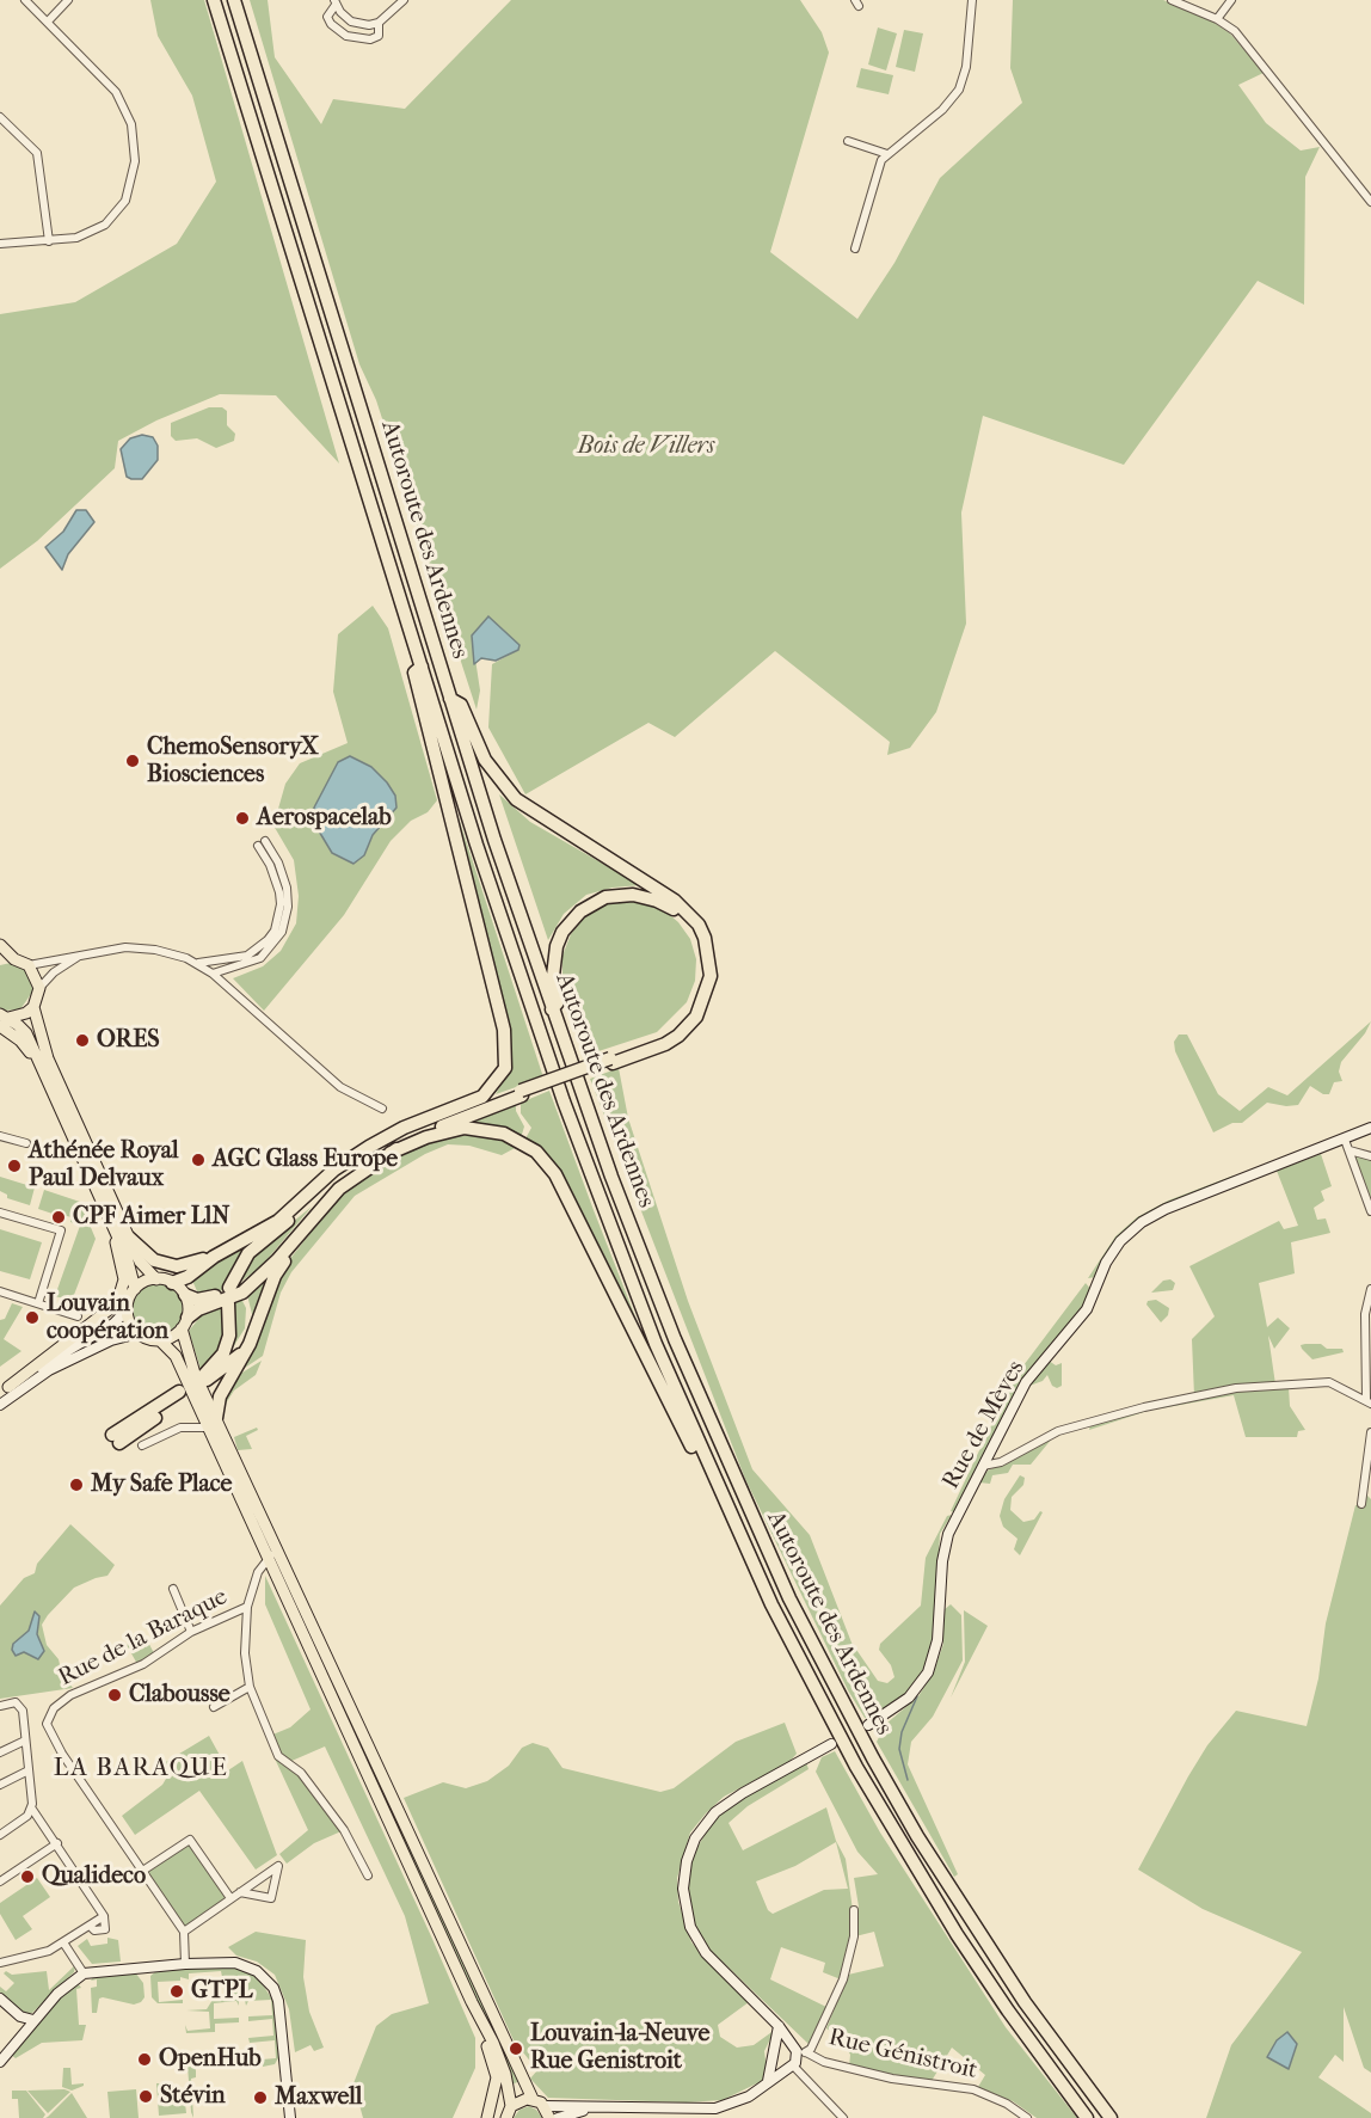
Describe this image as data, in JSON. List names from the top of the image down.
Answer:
{
  "streets": {
    "highway": ["Autoroute des Ardennes"],
    "street": ["Rue de Mèves", "Rue de la Baraque", "Rue Génistroit"]
  },
  "districts": ["LA BARAQUE"],
  "parks": ["Bois de Villers"],
  "places": [
    "ChemoSensoryX Biosciences",
    "Aerospacelab",
    "ORES",
    "AGC Glass Europe",
    "Athénée Royal Paul Delvaux",
    "CPF Aimer LlN",
    "Louvain coopération",
    "My Safe Place",
    "Clabousse",
    "Qualideco",
    "GTPL",
    "Louvain-la-Neuve Rue Genistroit",
    "OpenHub",
    "Stévin",
    "Maxwell"
  ]
}
